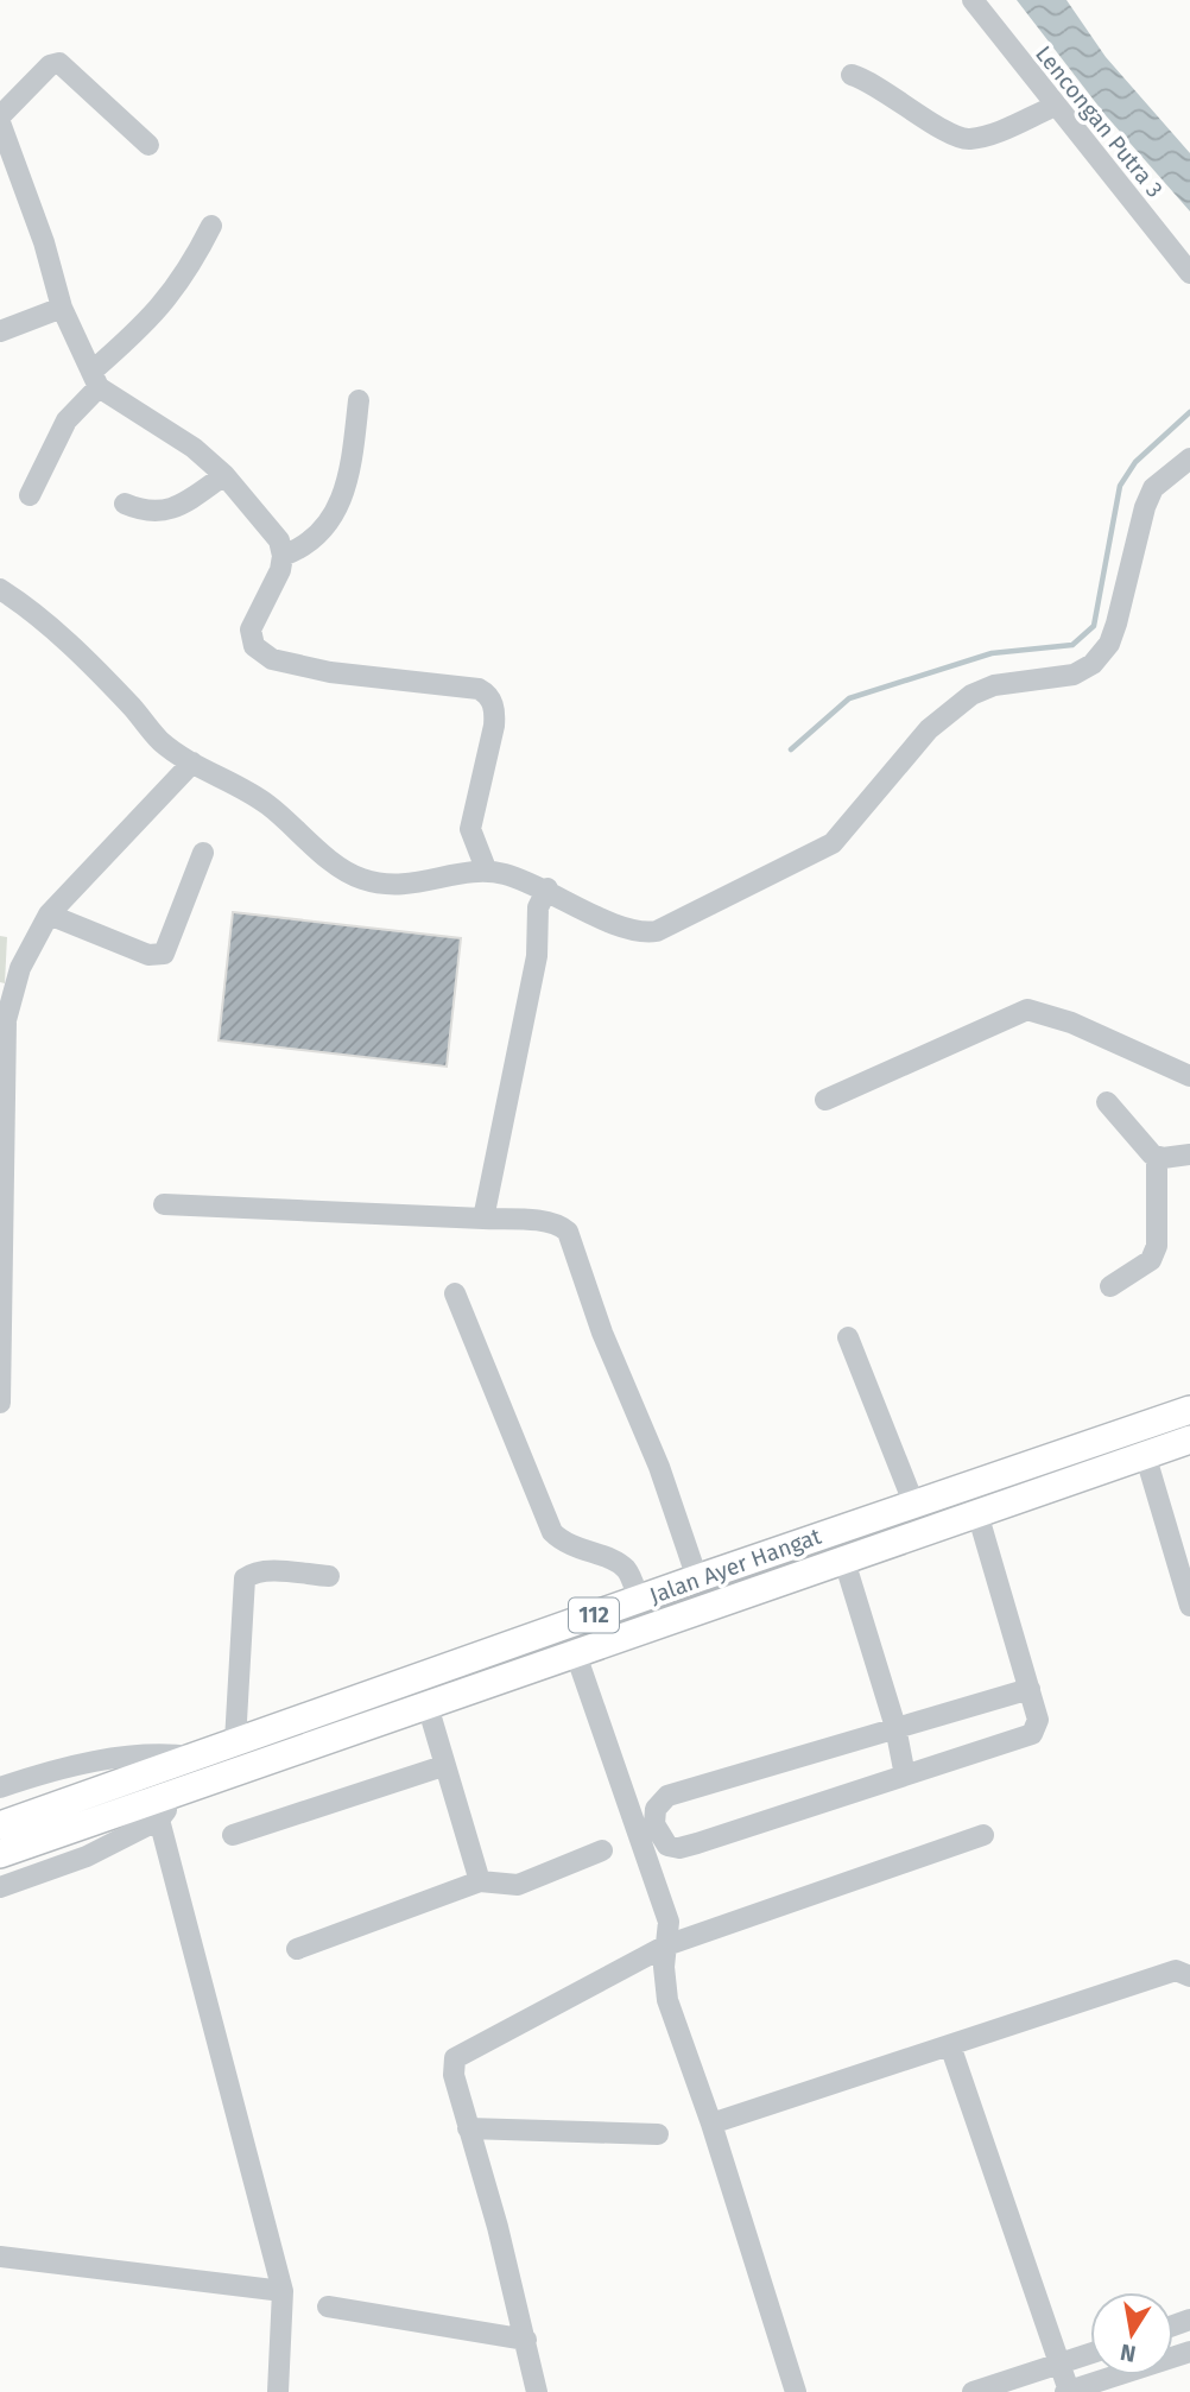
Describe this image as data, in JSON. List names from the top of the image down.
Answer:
{
  "streets": {
    "main road": ["Jalan Ayer Hangat", "112"],
    "street": ["Lencongan Putra 3"]
  },
  "north": "bottom"
}
